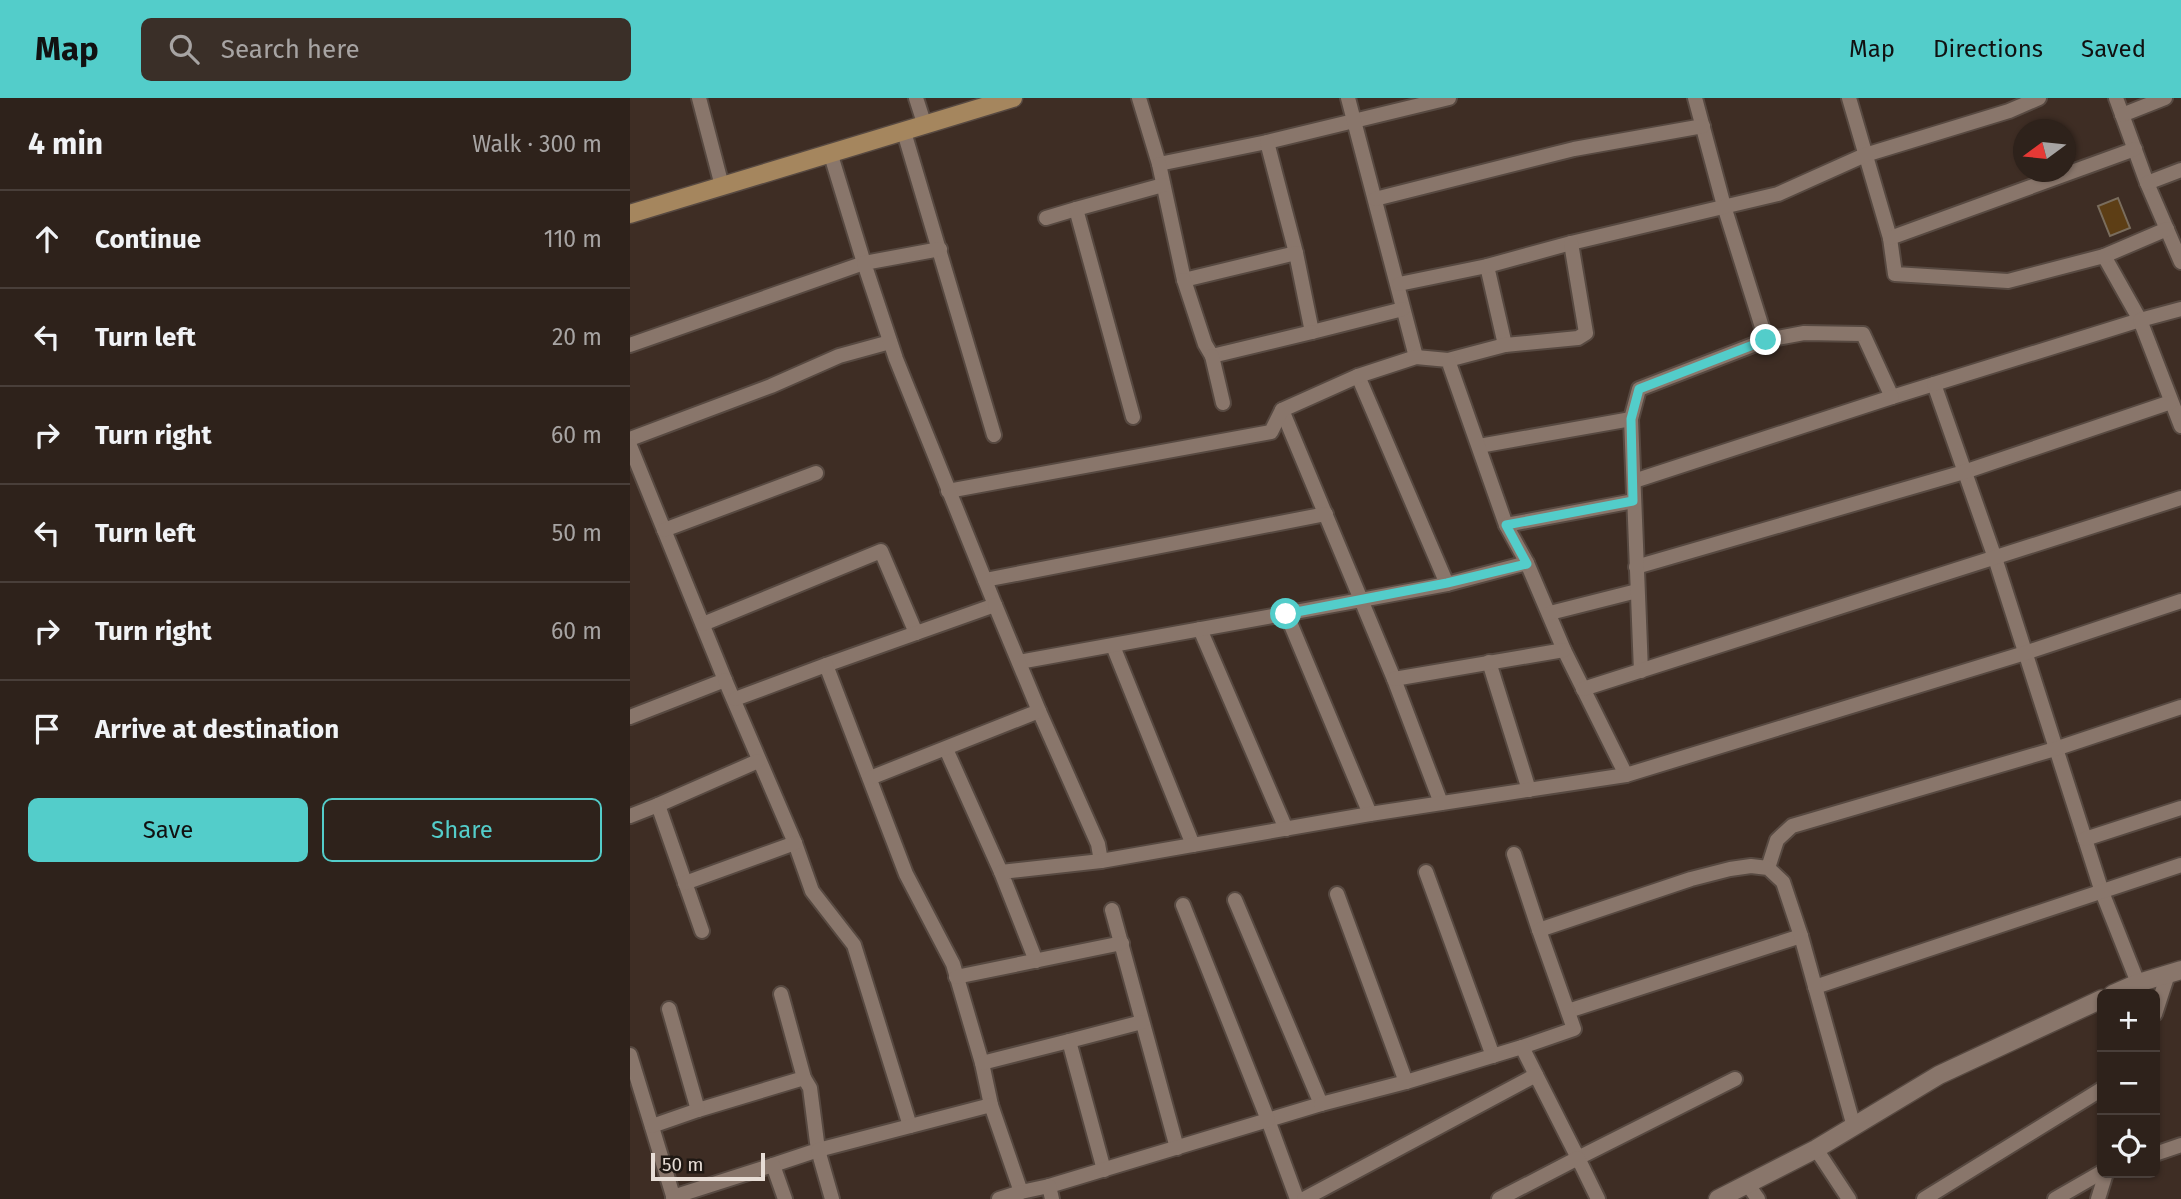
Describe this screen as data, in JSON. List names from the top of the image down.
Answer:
{
  "scale_bar": "50 m",
  "north": "left",
  "page": {
    "header": "Map",
    "search": "Search here",
    "nav": ["Map", "Directions", "Saved"],
    "heading": ["4 min", "Walk · 300 m"],
    "list": [
      ["Continue", "110 m"],
      ["Turn left", "20 m"],
      ["Turn right", "60 m"],
      ["Turn left", "50 m"],
      ["Turn right", "60 m"],
      "Arrive at destination"
    ],
    "buttons": ["Save", "Share"],
    "map_buttons": ["+", "−"],
    "scale": "50 m"
  }
}
